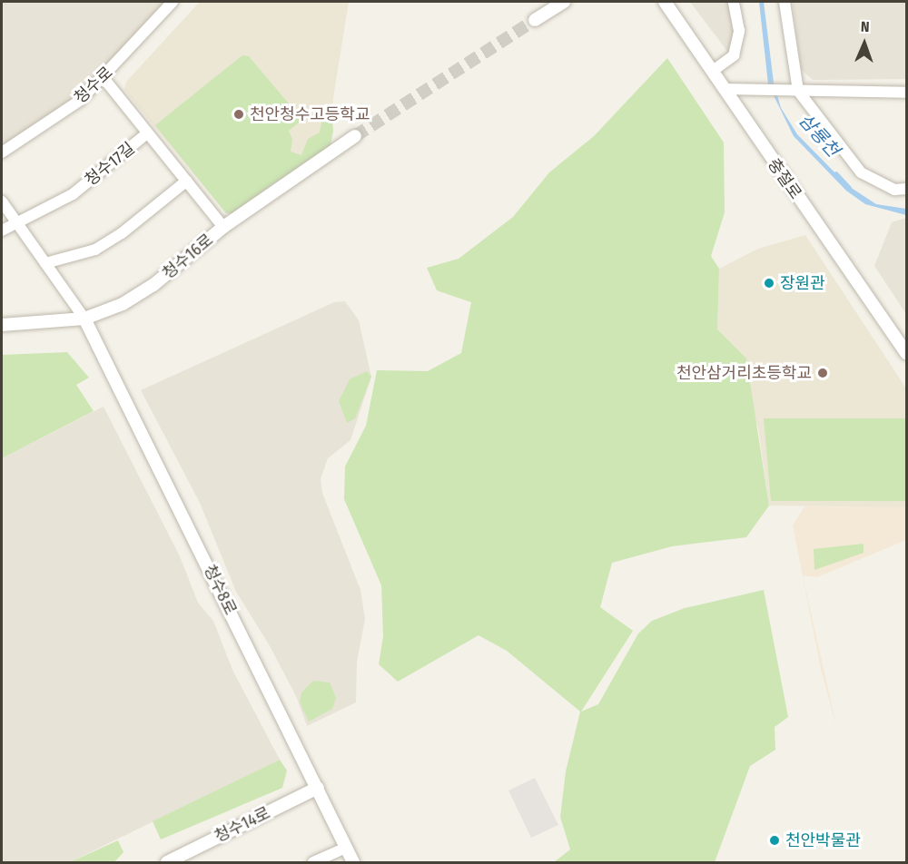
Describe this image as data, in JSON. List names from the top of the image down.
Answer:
{
  "streets": {
    "street": [
      "청수로",
      "청수17길",
      "충절로",
      "청수16로",
      "청수8로",
      "청수14로"
    ]
  },
  "crossings": [
    ["청수17길", "청수16로"],
    ["청수16로", "청수8로"],
    ["청수8로", "청수14로"]
  ],
  "water": ["삼룡천"],
  "places": [
    "천안청수고등학교",
    "장원관",
    "천안삼거리초등학교",
    "천안박물관"
  ],
  "north": "top"
}
